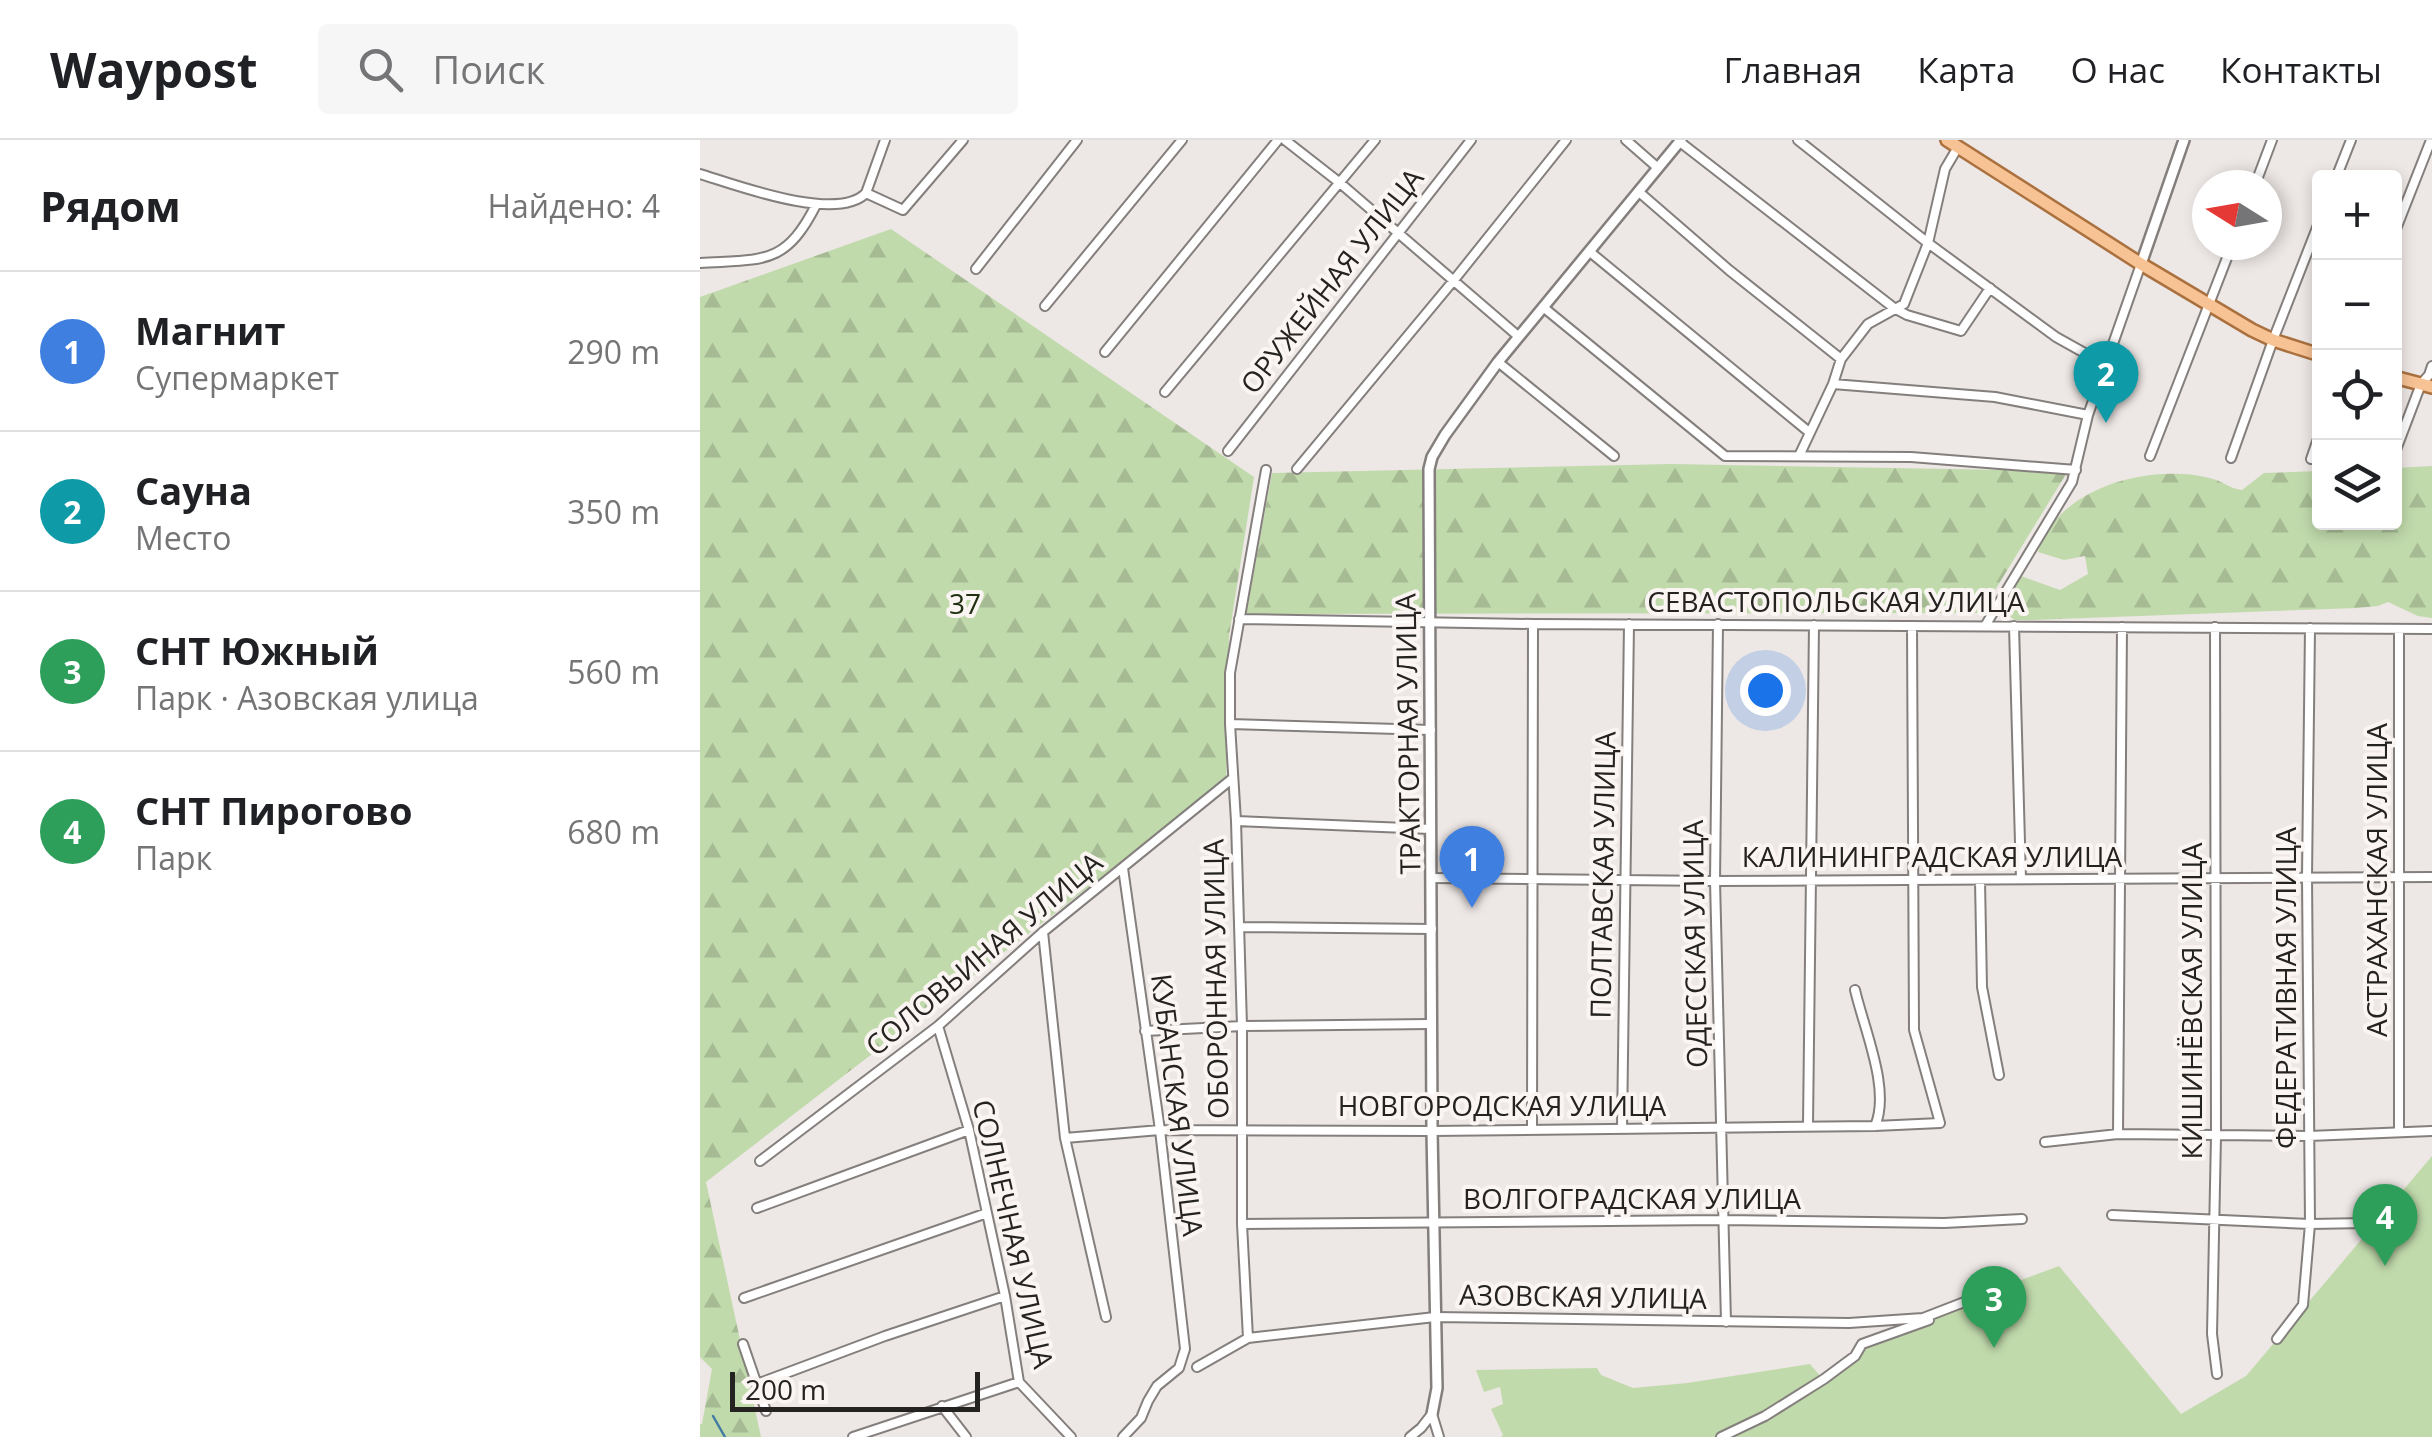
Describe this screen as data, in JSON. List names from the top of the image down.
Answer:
{
  "streets": {
    "street": [
      "ОРУЖЕЙНАЯ УЛИЦА",
      "СЕВАСТОПОЛЬСКАЯ УЛИЦА",
      "ТРАКТОРНАЯ УЛИЦА",
      "КАЛИНИНГРАДСКАЯ УЛИЦА",
      "ПОЛТАВСКАЯ УЛИЦА",
      "АСТРАХАНСКАЯ УЛИЦА",
      "ОДЕССКАЯ УЛИЦА",
      "СОЛОВЬИНАЯ УЛИЦА",
      "ОБОРОННАЯ УЛИЦА",
      "ФЕДЕРАТИВНАЯ УЛИЦА",
      "КИШИНЁВСКАЯ УЛИЦА",
      "КУБАНСКАЯ УЛИЦА",
      "НОВГОРОДСКАЯ УЛИЦА",
      "ВОЛГОГРАДСКАЯ УЛИЦА",
      "СОЛНЕЧНАЯ УЛИЦА",
      "АЗОВСКАЯ УЛИЦА"
    ]
  },
  "crossings": [
    ["СЕВАСТОПОЛЬСКАЯ УЛИЦА", "ТРАКТОРНАЯ УЛИЦА"],
    ["СЕВАСТОПОЛЬСКАЯ УЛИЦА", "ПОЛТАВСКАЯ УЛИЦА"],
    ["СЕВАСТОПОЛЬСКАЯ УЛИЦА", "АСТРАХАНСКАЯ УЛИЦА"],
    ["СЕВАСТОПОЛЬСКАЯ УЛИЦА", "ОДЕССКАЯ УЛИЦА"],
    ["СЕВАСТОПОЛЬСКАЯ УЛИЦА", "ОБОРОННАЯ УЛИЦА"],
    ["СЕВАСТОПОЛЬСКАЯ УЛИЦА", "ФЕДЕРАТИВНАЯ УЛИЦА"],
    ["СЕВАСТОПОЛЬСКАЯ УЛИЦА", "КИШИНЁВСКАЯ УЛИЦА"],
    ["ТРАКТОРНАЯ УЛИЦА", "КАЛИНИНГРАДСКАЯ УЛИЦА"],
    ["ТРАКТОРНАЯ УЛИЦА", "НОВГОРОДСКАЯ УЛИЦА"],
    ["ТРАКТОРНАЯ УЛИЦА", "ВОЛГОГРАДСКАЯ УЛИЦА"],
    ["ТРАКТОРНАЯ УЛИЦА", "АЗОВСКАЯ УЛИЦА"],
    ["КАЛИНИНГРАДСКАЯ УЛИЦА", "ПОЛТАВСКАЯ УЛИЦА"],
    ["КАЛИНИНГРАДСКАЯ УЛИЦА", "АСТРАХАНСКАЯ УЛИЦА"],
    ["КАЛИНИНГРАДСКАЯ УЛИЦА", "ОДЕССКАЯ УЛИЦА"],
    ["КАЛИНИНГРАДСКАЯ УЛИЦА", "ФЕДЕРАТИВНАЯ УЛИЦА"],
    ["КАЛИНИНГРАДСКАЯ УЛИЦА", "КИШИНЁВСКАЯ УЛИЦА"],
    ["КАЛИНИНГРАДСКАЯ УЛИЦА", "НОВГОРОДСКАЯ УЛИЦА"],
    ["ПОЛТАВСКАЯ УЛИЦА", "НОВГОРОДСКАЯ УЛИЦА"],
    ["ОДЕССКАЯ УЛИЦА", "НОВГОРОДСКАЯ УЛИЦА"],
    ["ОДЕССКАЯ УЛИЦА", "ВОЛГОГРАДСКАЯ УЛИЦА"],
    ["ОДЕССКАЯ УЛИЦА", "АЗОВСКАЯ УЛИЦА"],
    ["СОЛОВЬИНАЯ УЛИЦА", "ОБОРОННАЯ УЛИЦА"],
    ["СОЛОВЬИНАЯ УЛИЦА", "КУБАНСКАЯ УЛИЦА"],
    ["СОЛОВЬИНАЯ УЛИЦА", "СОЛНЕЧНАЯ УЛИЦА"],
    ["ОБОРОННАЯ УЛИЦА", "НОВГОРОДСКАЯ УЛИЦА"],
    ["ОБОРОННАЯ УЛИЦА", "ВОЛГОГРАДСКАЯ УЛИЦА"],
    ["ОБОРОННАЯ УЛИЦА", "АЗОВСКАЯ УЛИЦА"],
    ["КУБАНСКАЯ УЛИЦА", "НОВГОРОДСКАЯ УЛИЦА"]
  ],
  "parks": ["37"],
  "scale_bar": "200 m",
  "north": "left",
  "page": {
    "header": "Waypost",
    "search": "Поиск",
    "nav": [
      "Главная",
      "Карта",
      "О нас",
      "Контакты"
    ],
    "heading": ["Рядом", "Найдено: 4"],
    "map_buttons": ["+", "−"],
    "list": [
      {
        "mark": "1",
        "name": "Магнит",
        "note": "Супермаркет",
        "value": "290 m"
      },
      {
        "mark": "2",
        "name": "Сауна",
        "note": "Место",
        "value": "350 m"
      },
      {
        "mark": "3",
        "name": "СНТ Южный",
        "note": "Парк · Азовская улица",
        "value": "560 m"
      },
      {
        "mark": "4",
        "name": "СНТ Пирогово",
        "note": "Парк",
        "value": "680 m"
      }
    ],
    "pins": [
      "2",
      "1",
      "4",
      "3"
    ],
    "scale": "200 m"
  }
}
